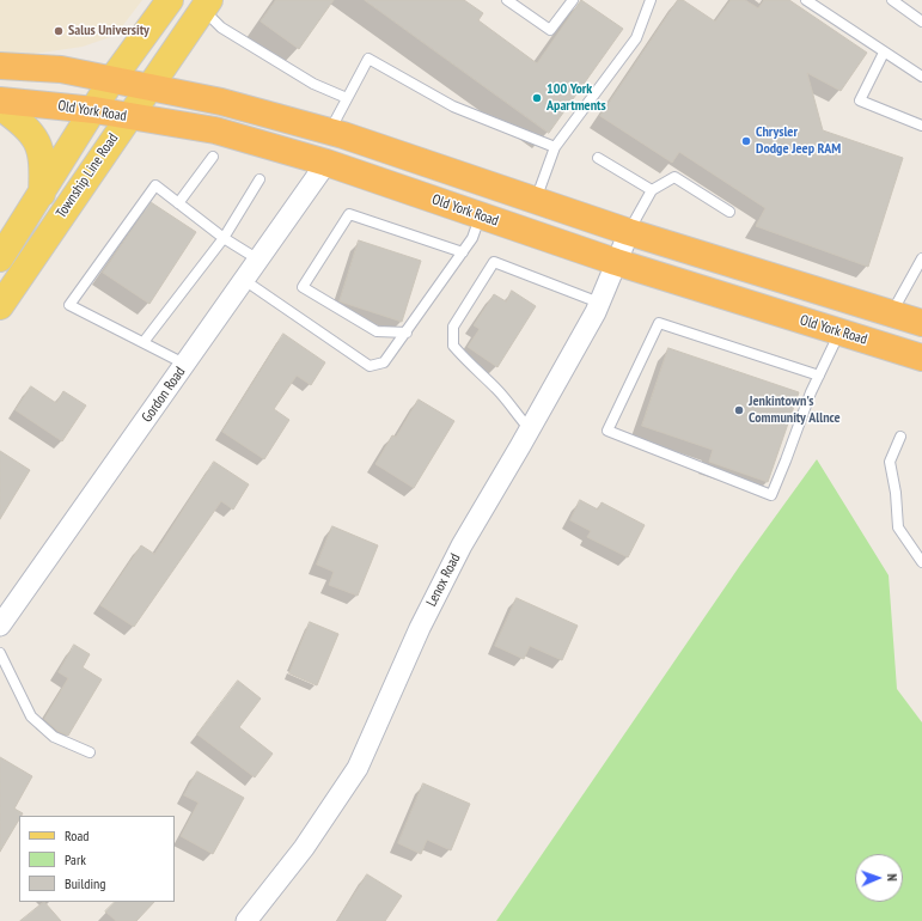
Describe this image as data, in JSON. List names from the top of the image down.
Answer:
{
  "streets": {
    "highway": ["Old York Road"],
    "main road": ["Township Line Road"],
    "street": ["Gordon Road", "Lenox Road"]
  },
  "crossings": [
    ["Old York Road", "Township Line Road"],
    ["Old York Road", "Gordon Road"],
    ["Old York Road", "Lenox Road"]
  ],
  "places": [
    "Salus University",
    "100 York Apartments",
    "Chrysler Dodge Jeep RAM",
    "Jenkintown's Community Allnce"
  ],
  "legend": ["Road", "Park", "Building"],
  "north": "right"
}
